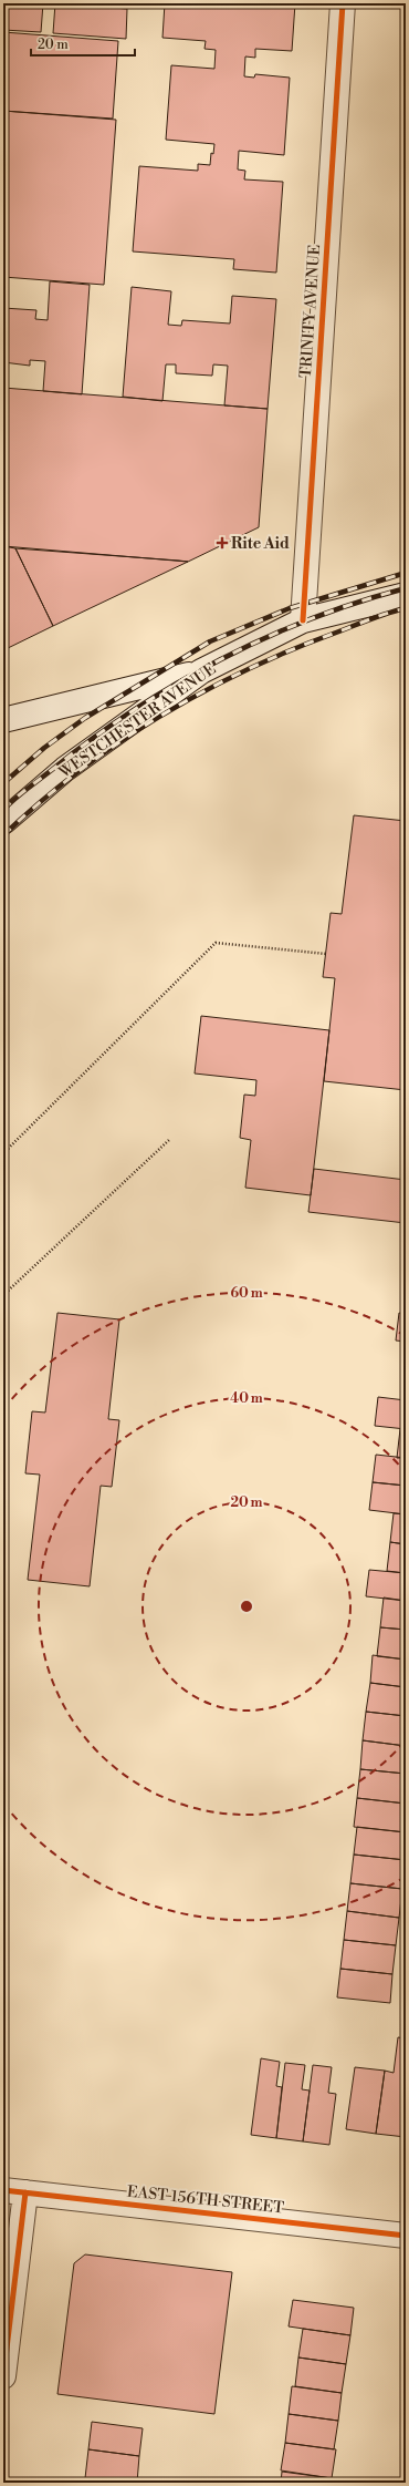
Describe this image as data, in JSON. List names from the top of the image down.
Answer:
{
  "streets": {
    "street": ["TRINITY AVENUE", "WESTCHESTER AVENUE", "EAST 156TH STREET"]
  },
  "crossings": [
    ["TRINITY AVENUE", "WESTCHESTER AVENUE"]
  ],
  "places": {
    "health": ["Rite Aid"]
  },
  "scale_bar": "20 m",
  "rings": ["60 m", "40 m", "20 m"]
}
